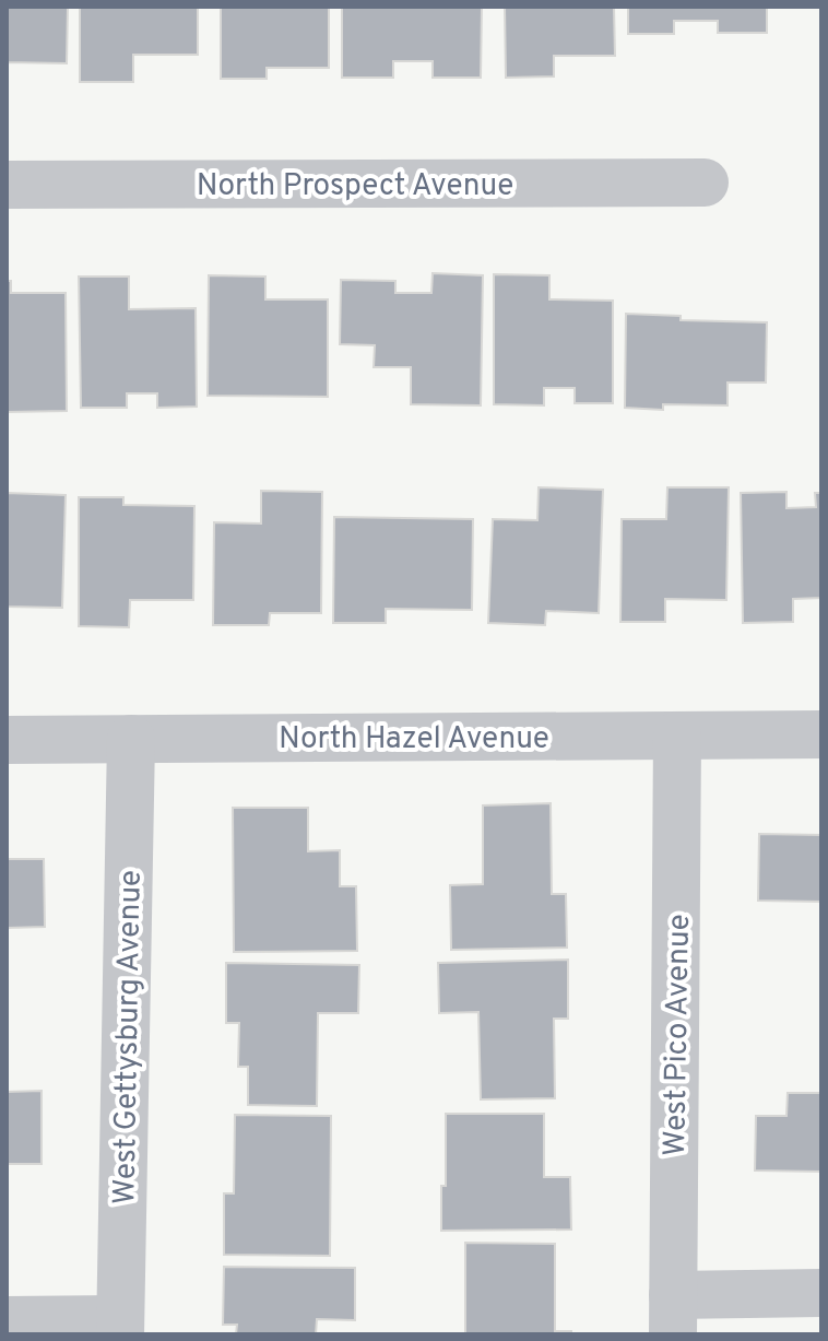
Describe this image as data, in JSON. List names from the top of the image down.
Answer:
{
  "streets": {
    "street": [
      "North Prospect Avenue",
      "North Hazel Avenue",
      "West Pico Avenue",
      "West Gettysburg Avenue"
    ]
  },
  "crossings": [
    ["North Hazel Avenue", "West Pico Avenue"],
    ["North Hazel Avenue", "West Gettysburg Avenue"]
  ]
}
